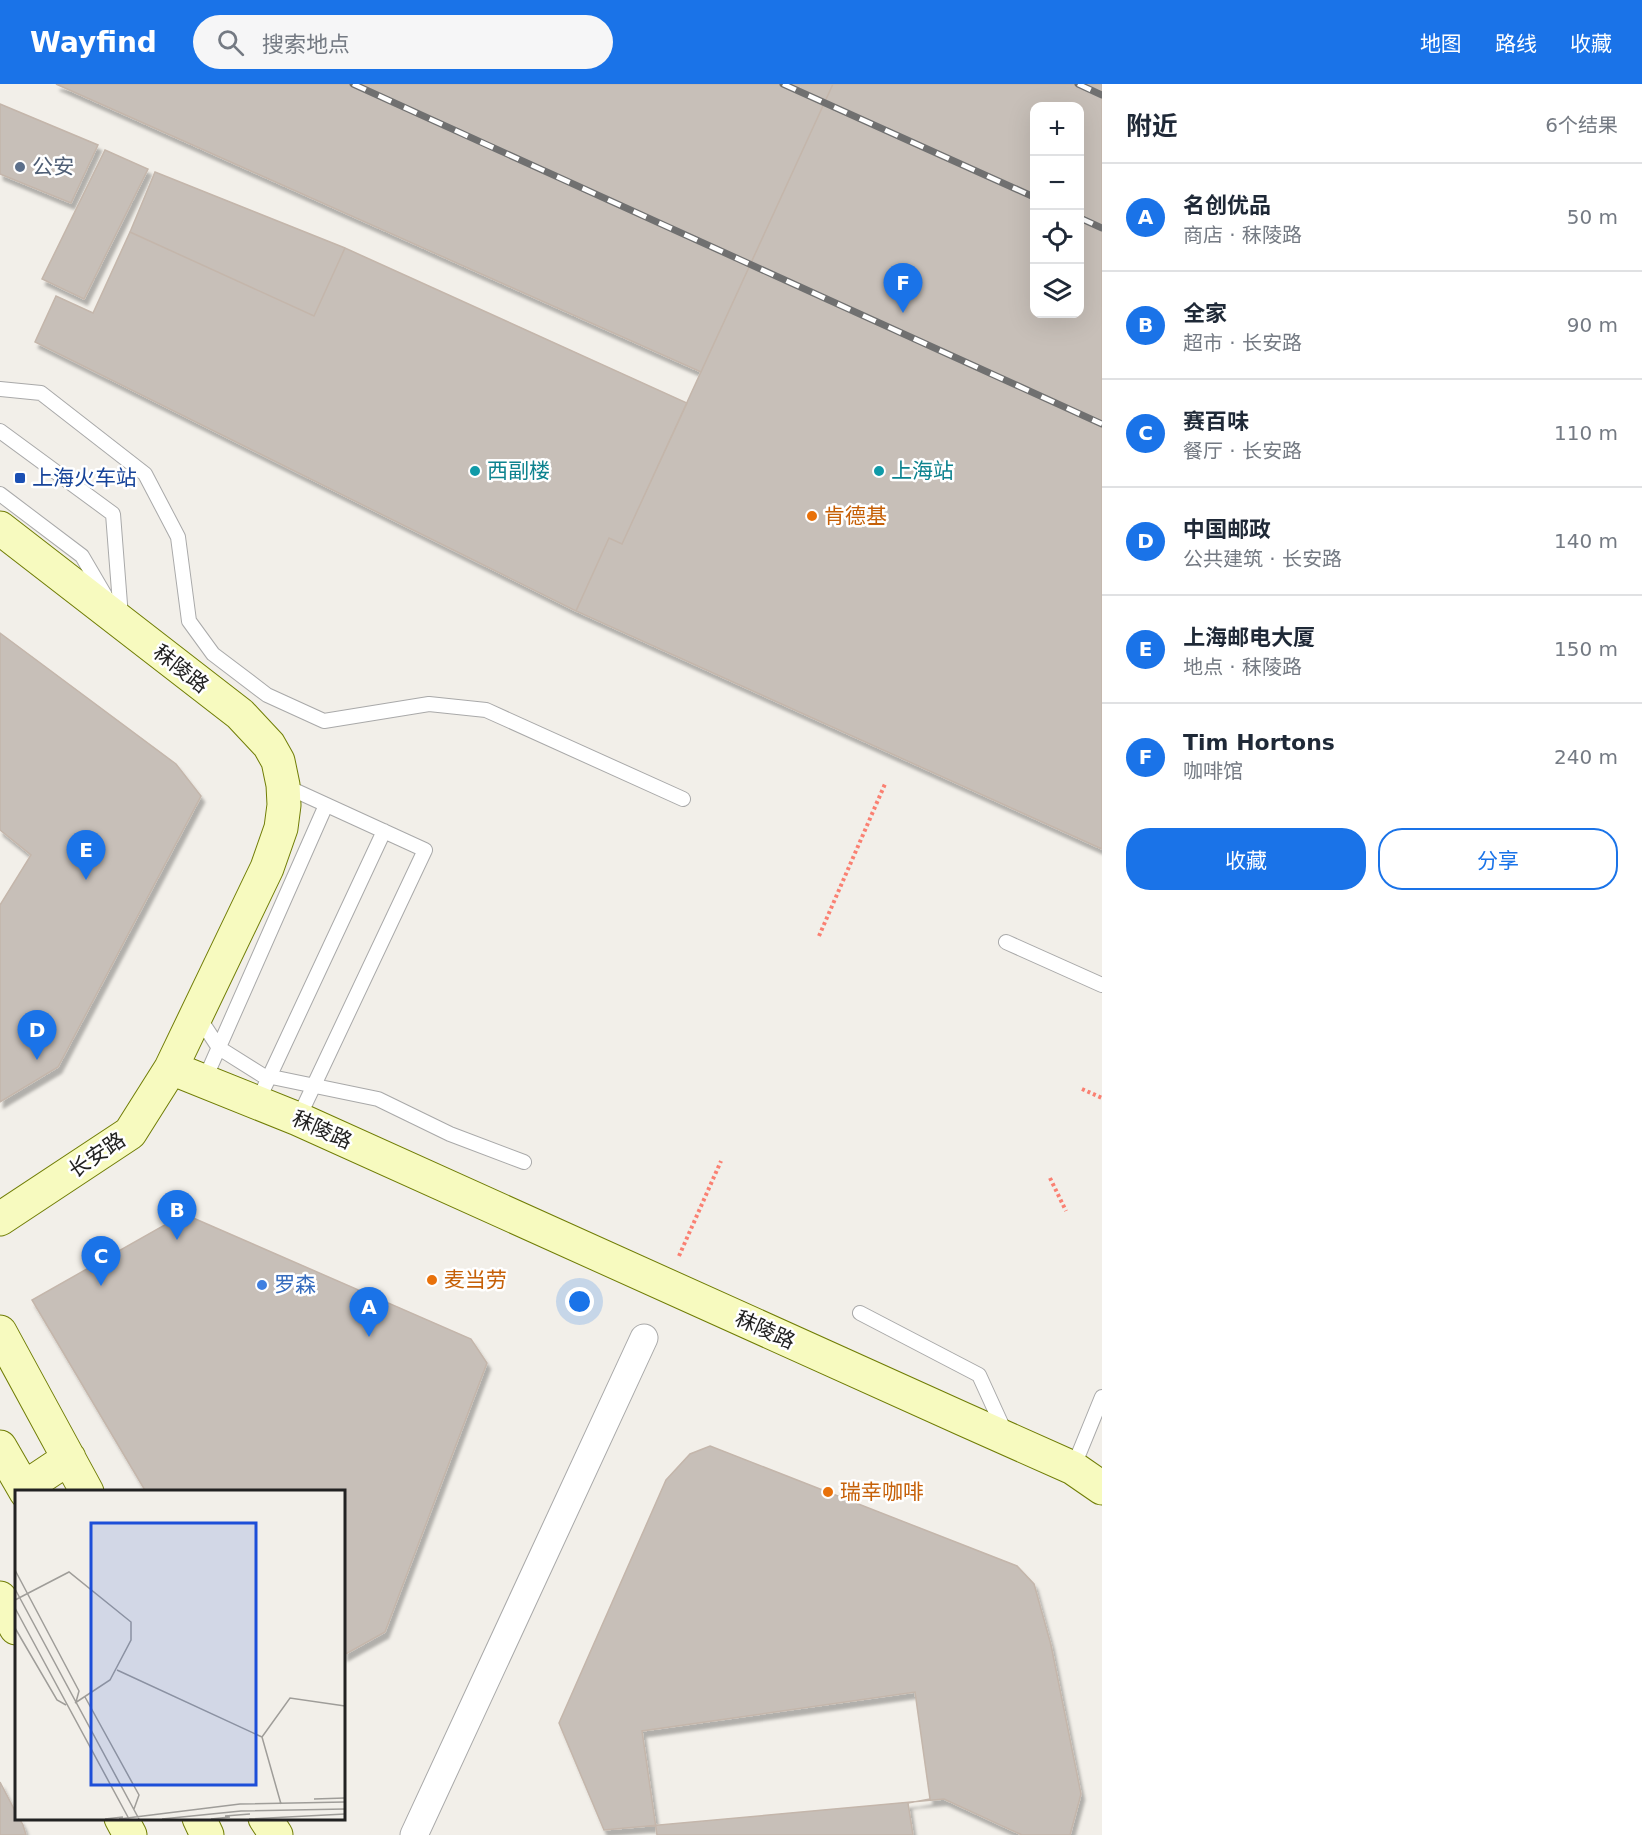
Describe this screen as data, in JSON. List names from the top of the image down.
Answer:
{
  "streets": {
    "street": ["秣陵路", "长安路"]
  },
  "crossings": [
    ["秣陵路", "长安路"]
  ],
  "places": {
    "other": [
      "公安",
      "西副楼",
      "上海站",
      "肯德基",
      "麦当劳",
      "罗森",
      "瑞幸咖啡"
    ],
    "transit": ["上海火车站"]
  },
  "page": {
    "header": "Wayfind",
    "search": "搜索地点",
    "nav": ["地图", "路线", "收藏"],
    "heading": ["附近", "6个结果"],
    "map_buttons": ["+", "−"],
    "list": [
      {
        "mark": "A",
        "name": "名创优品",
        "note": "商店 · 秣陵路",
        "value": "50 m"
      },
      {
        "mark": "B",
        "name": "全家",
        "note": "超市 · 长安路",
        "value": "90 m"
      },
      {
        "mark": "C",
        "name": "赛百味",
        "note": "餐厅 · 长安路",
        "value": "110 m"
      },
      {
        "mark": "D",
        "name": "中国邮政",
        "note": "公共建筑 · 长安路",
        "value": "140 m"
      },
      {
        "mark": "E",
        "name": "上海邮电大厦",
        "note": "地点 · 秣陵路",
        "value": "150 m"
      },
      {
        "mark": "F",
        "name": "Tim Hortons",
        "note": "咖啡馆",
        "value": "240 m"
      }
    ],
    "pins": [
      "F",
      "E",
      "D",
      "B",
      "C",
      "A"
    ],
    "buttons": ["收藏", "分享"]
  }
}
